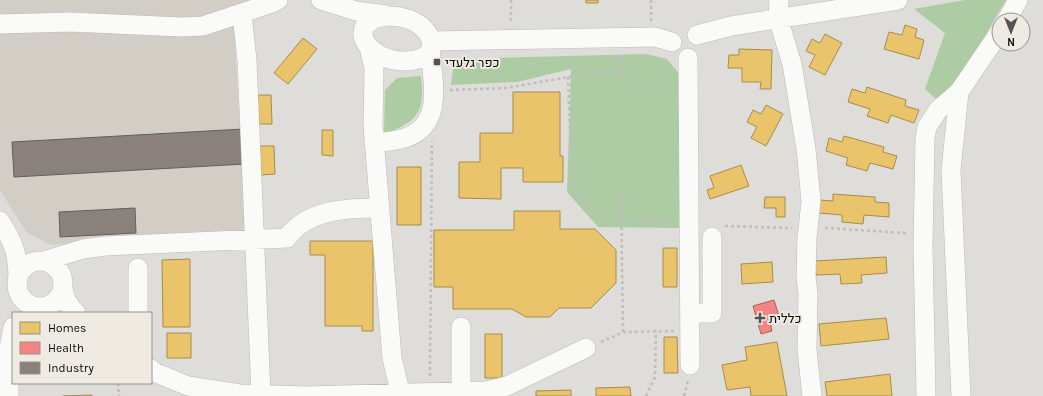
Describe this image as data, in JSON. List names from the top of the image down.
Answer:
{
  "places": {
    "transit": ["כפר גלעדי"],
    "health": ["כללית"]
  },
  "legend": ["Homes", "Health", "Industry"],
  "north": "bottom"
}
